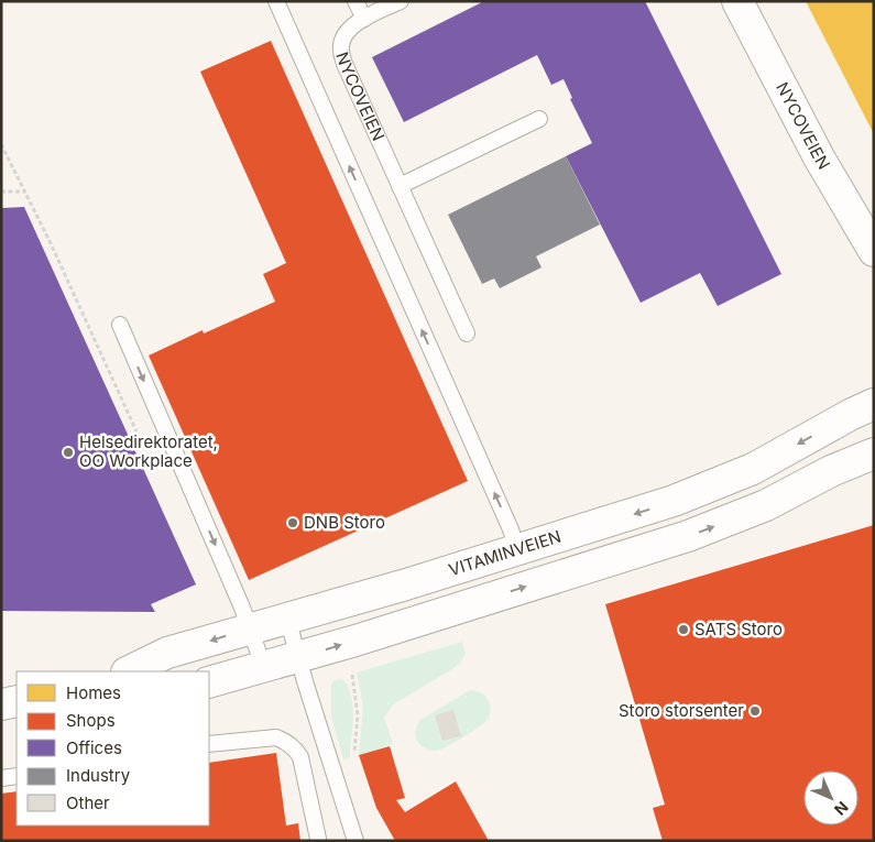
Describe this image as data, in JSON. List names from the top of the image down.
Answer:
{
  "streets": {
    "street": ["NYCOVEIEN", "VITAMINVEIEN"]
  },
  "places": [
    "Helsedirektoratet, OO Workplace",
    "DNB Storo",
    "SATS Storo",
    "Storo storsenter"
  ],
  "legend": [
    "Homes",
    "Shops",
    "Offices",
    "Industry",
    "Other"
  ],
  "north": "bottom right"
}
